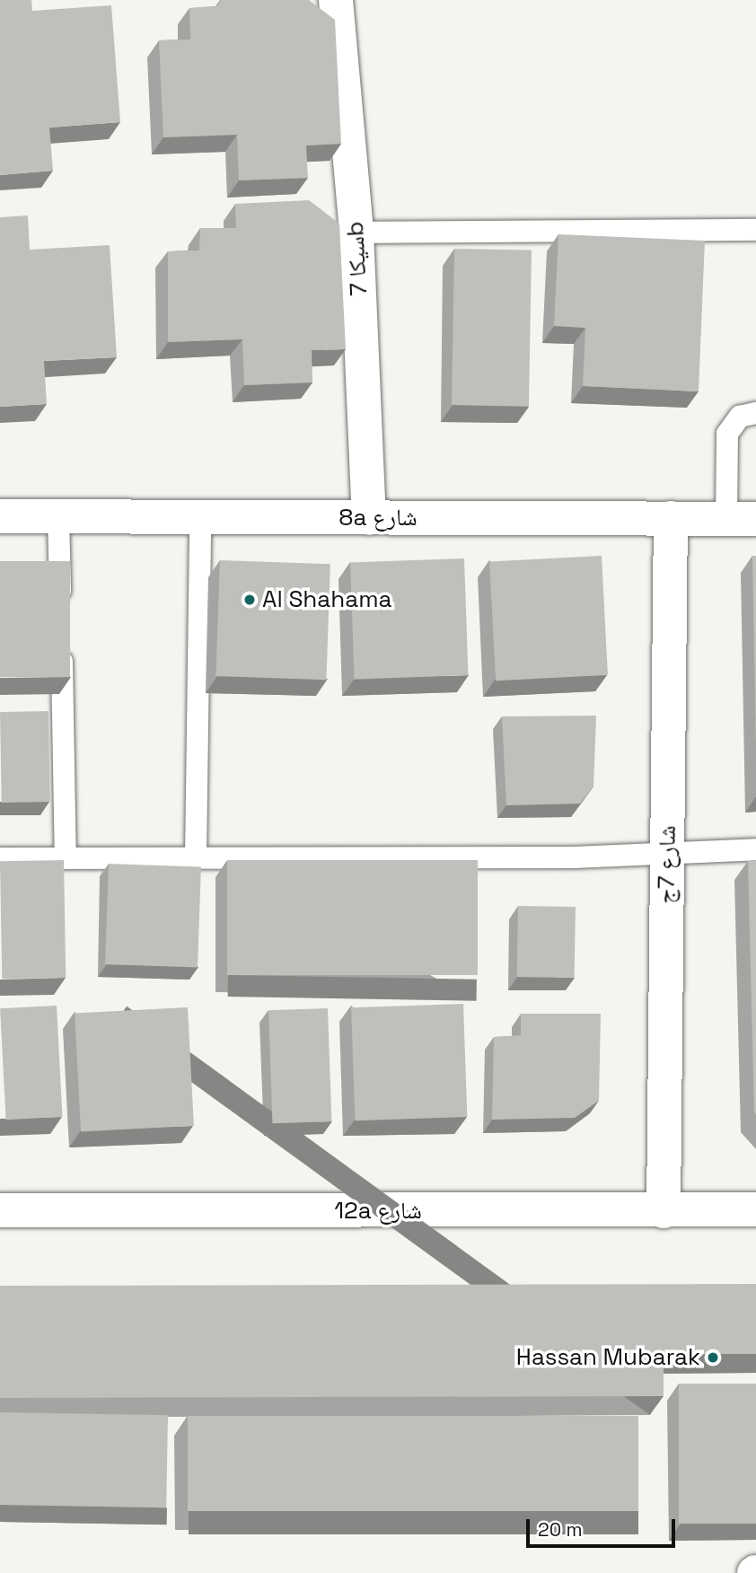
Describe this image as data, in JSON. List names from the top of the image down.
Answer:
{
  "streets": {
    "street": [
      "سيكا 7b",
      "8a شارع",
      "شارع 7ج",
      "12a شارع"
    ]
  },
  "crossings": [
    ["سيكا 7b", "8a شارع"],
    ["8a شارع", "شارع 7ج"],
    ["شارع 7ج", "12a شارع"]
  ],
  "places": ["Al Shahama", "Hassan Mubarak"],
  "scale_bar": "20 m"
}
